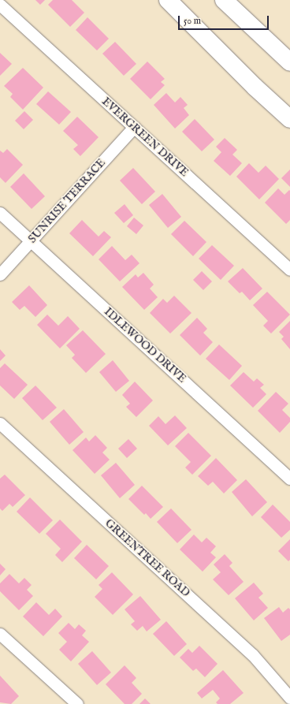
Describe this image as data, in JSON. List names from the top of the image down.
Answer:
{
  "streets": {
    "street": [
      "EVERGREEN DRIVE",
      "SUNRISE TERRACE",
      "IDLEWOOD DRIVE",
      "GREENTREE ROAD"
    ]
  },
  "crossings": [
    ["EVERGREEN DRIVE", "SUNRISE TERRACE"],
    ["SUNRISE TERRACE", "IDLEWOOD DRIVE"]
  ],
  "scale_bar": "50 m"
}
